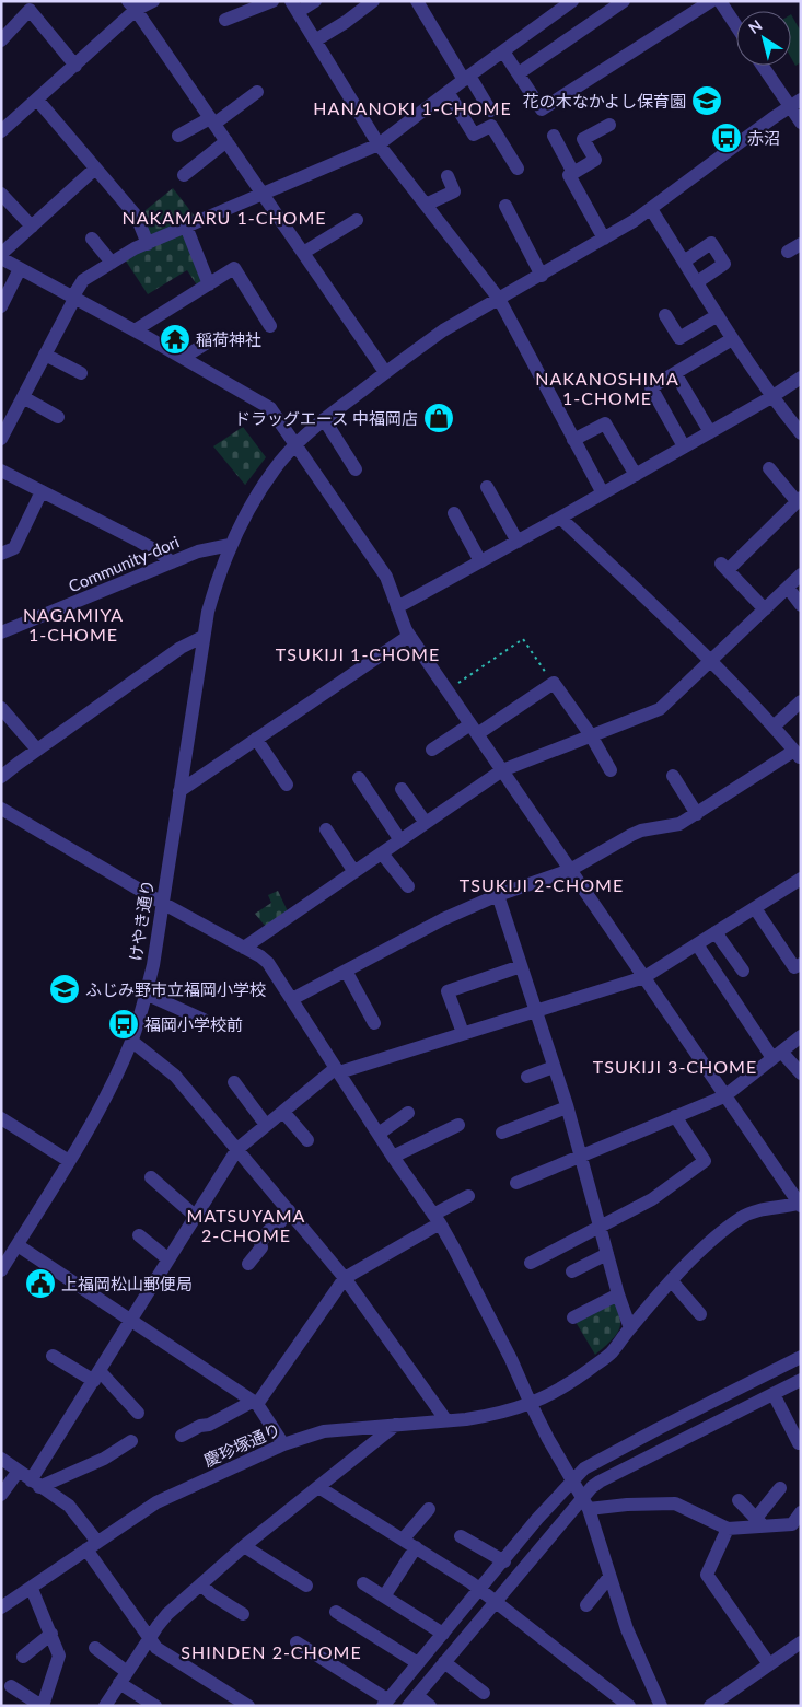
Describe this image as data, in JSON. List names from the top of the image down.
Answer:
{
  "streets": {
    "street": ["Community-dori", "けやき通り", "慶珍塚通り"]
  },
  "crossings": [
    ["Community-dori", "けやき通り"]
  ],
  "districts": [
    "HANANOKI 1-CHOME",
    "NAKAMARU 1-CHOME",
    "NAKANOSHIMA 1-CHOME",
    "NAGAMIYA 1-CHOME",
    "TSUKIJI 1-CHOME",
    "TSUKIJI 2-CHOME",
    "TSUKIJI 3-CHOME",
    "MATSUYAMA 2-CHOME",
    "SHINDEN 2-CHOME"
  ],
  "places": {
    "school or university": ["花の木なかよし保育園", "ふじみ野市立福岡小学校"],
    "bus stop": ["赤沼", "福岡小学校前"],
    "temple": ["稲荷神社"],
    "shop": ["ドラッグエース 中福岡店"],
    "public building": ["上福岡松山郵便局"]
  },
  "north": "top left"
}
